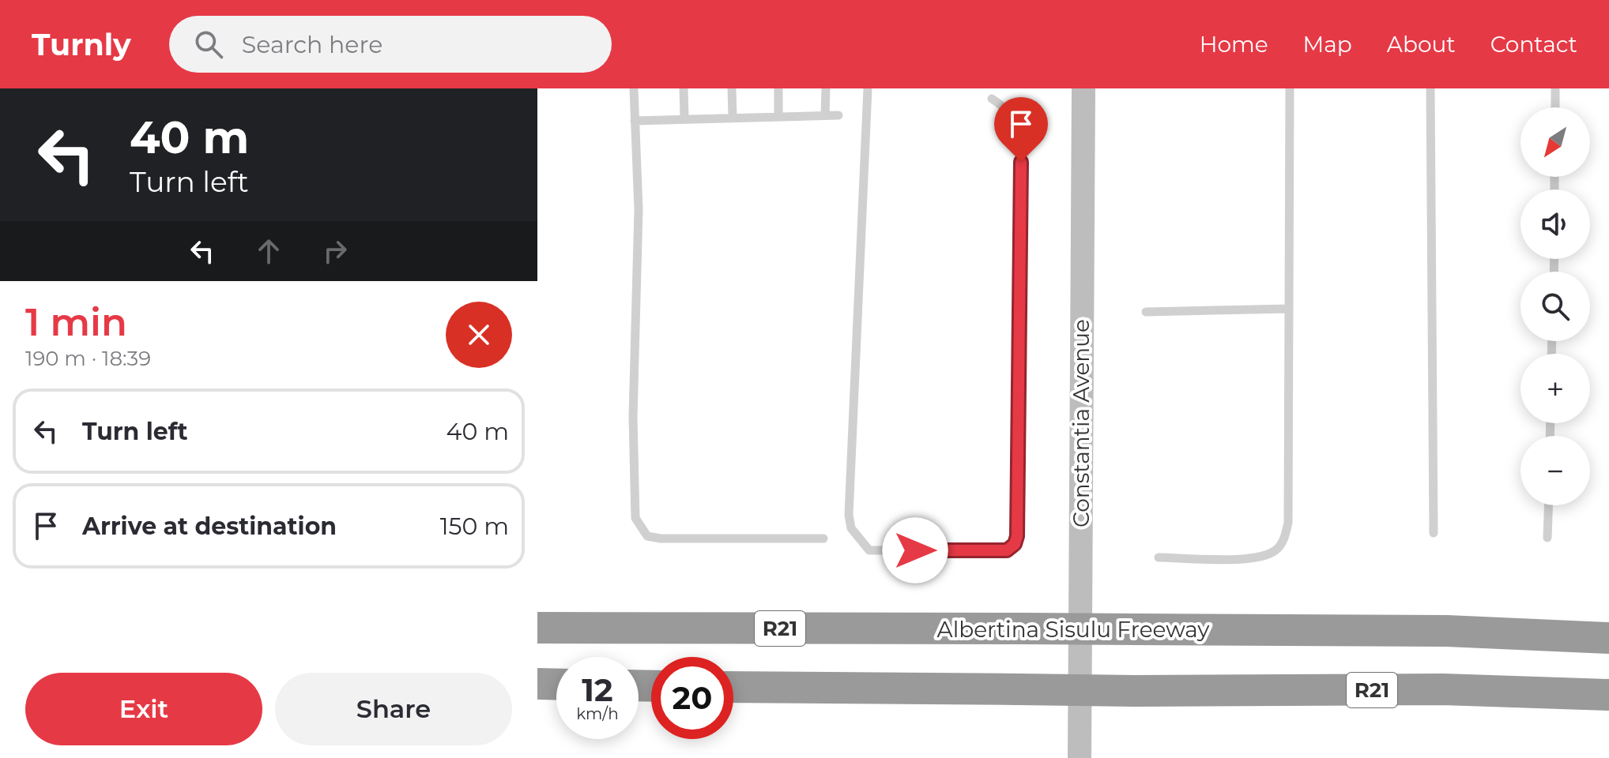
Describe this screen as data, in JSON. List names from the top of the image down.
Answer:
{
  "streets": {
    "highway": ["R21", "Albertina Sisulu Freeway"],
    "street": ["Constantia Avenue"]
  },
  "north": "bottom left",
  "page": {
    "header": "Turnly",
    "search": "Search here",
    "nav": [
      "Home",
      "Map",
      "About",
      "Contact"
    ],
    "turn": ["40 m", "Turn left"],
    "map_buttons": ["+", "−"],
    "heading": ["1 min", "190 m · 18:39"],
    "list": [
      {
        "name": "Turn left",
        "value": "40 m"
      },
      {
        "name": "Arrive at destination",
        "value": "150 m"
      }
    ],
    "speed": "12 km/h",
    "limit": "20",
    "buttons": ["Exit", "Share"]
  }
}
